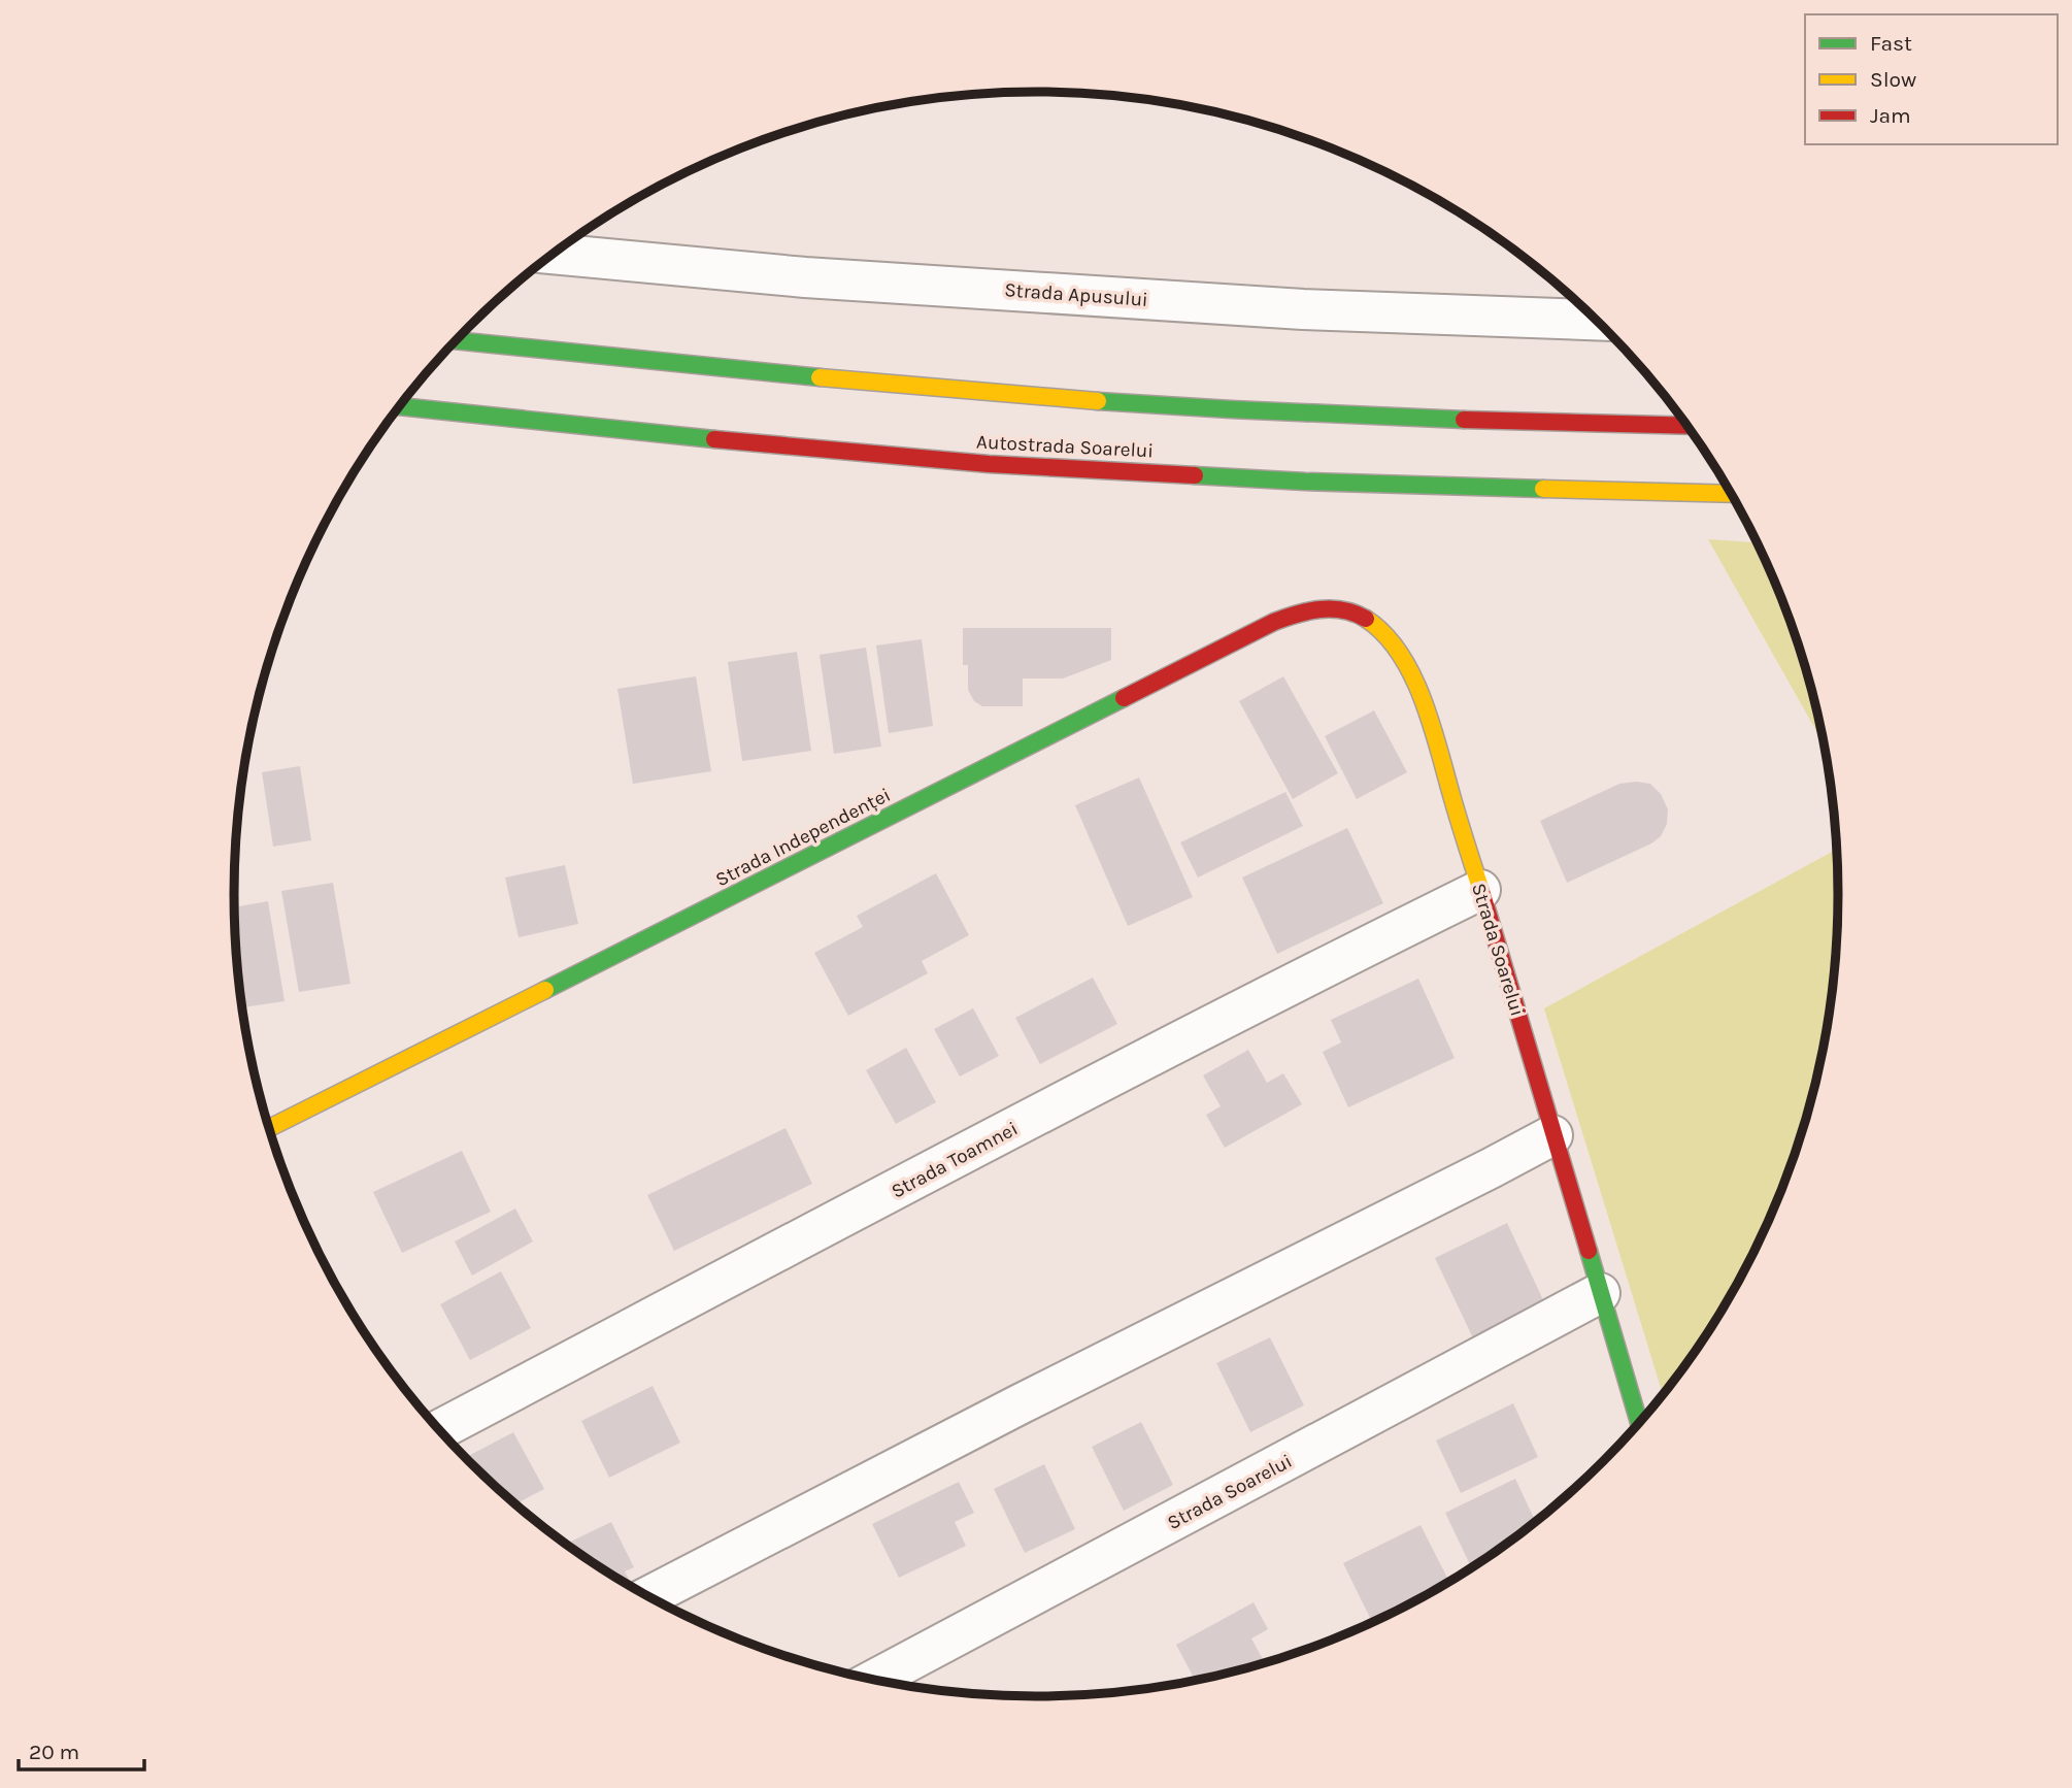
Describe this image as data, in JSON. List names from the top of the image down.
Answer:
{
  "streets": {
    "main road": ["Autostrada Soarelui", "Strada Independenței", "Strada Soarelui"],
    "street": ["Strada Apusului", "Strada Toamnei"]
  },
  "crossings": [
    ["Strada Independenței", "Strada Soarelui"],
    ["Strada Soarelui", "Strada Toamnei"]
  ],
  "legend": ["Fast", "Slow", "Jam"],
  "scale_bar": "20 m"
}
